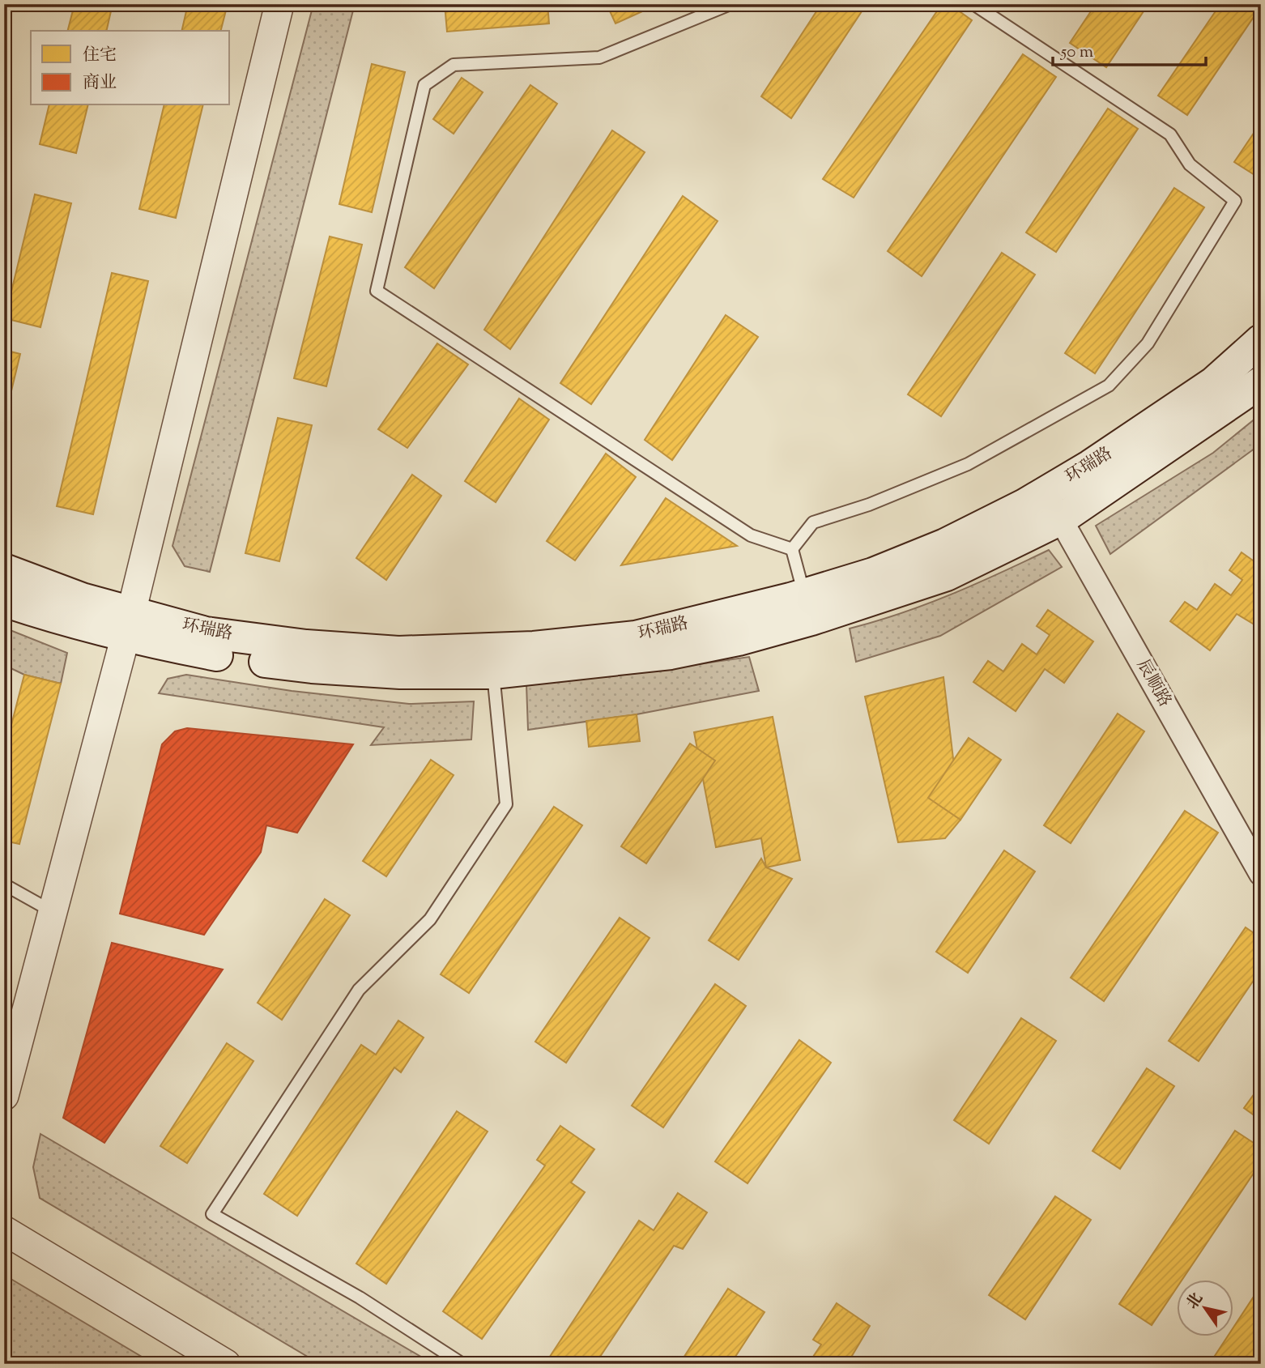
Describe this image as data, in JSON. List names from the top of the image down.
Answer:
{
  "streets": {
    "main road": ["环瑞路"],
    "street": ["辰顺路"]
  },
  "crossings": [
    ["环瑞路", "辰顺路"]
  ],
  "legend": ["住宅", "商业"],
  "scale_bar": "50 m",
  "north": "top left"
}
